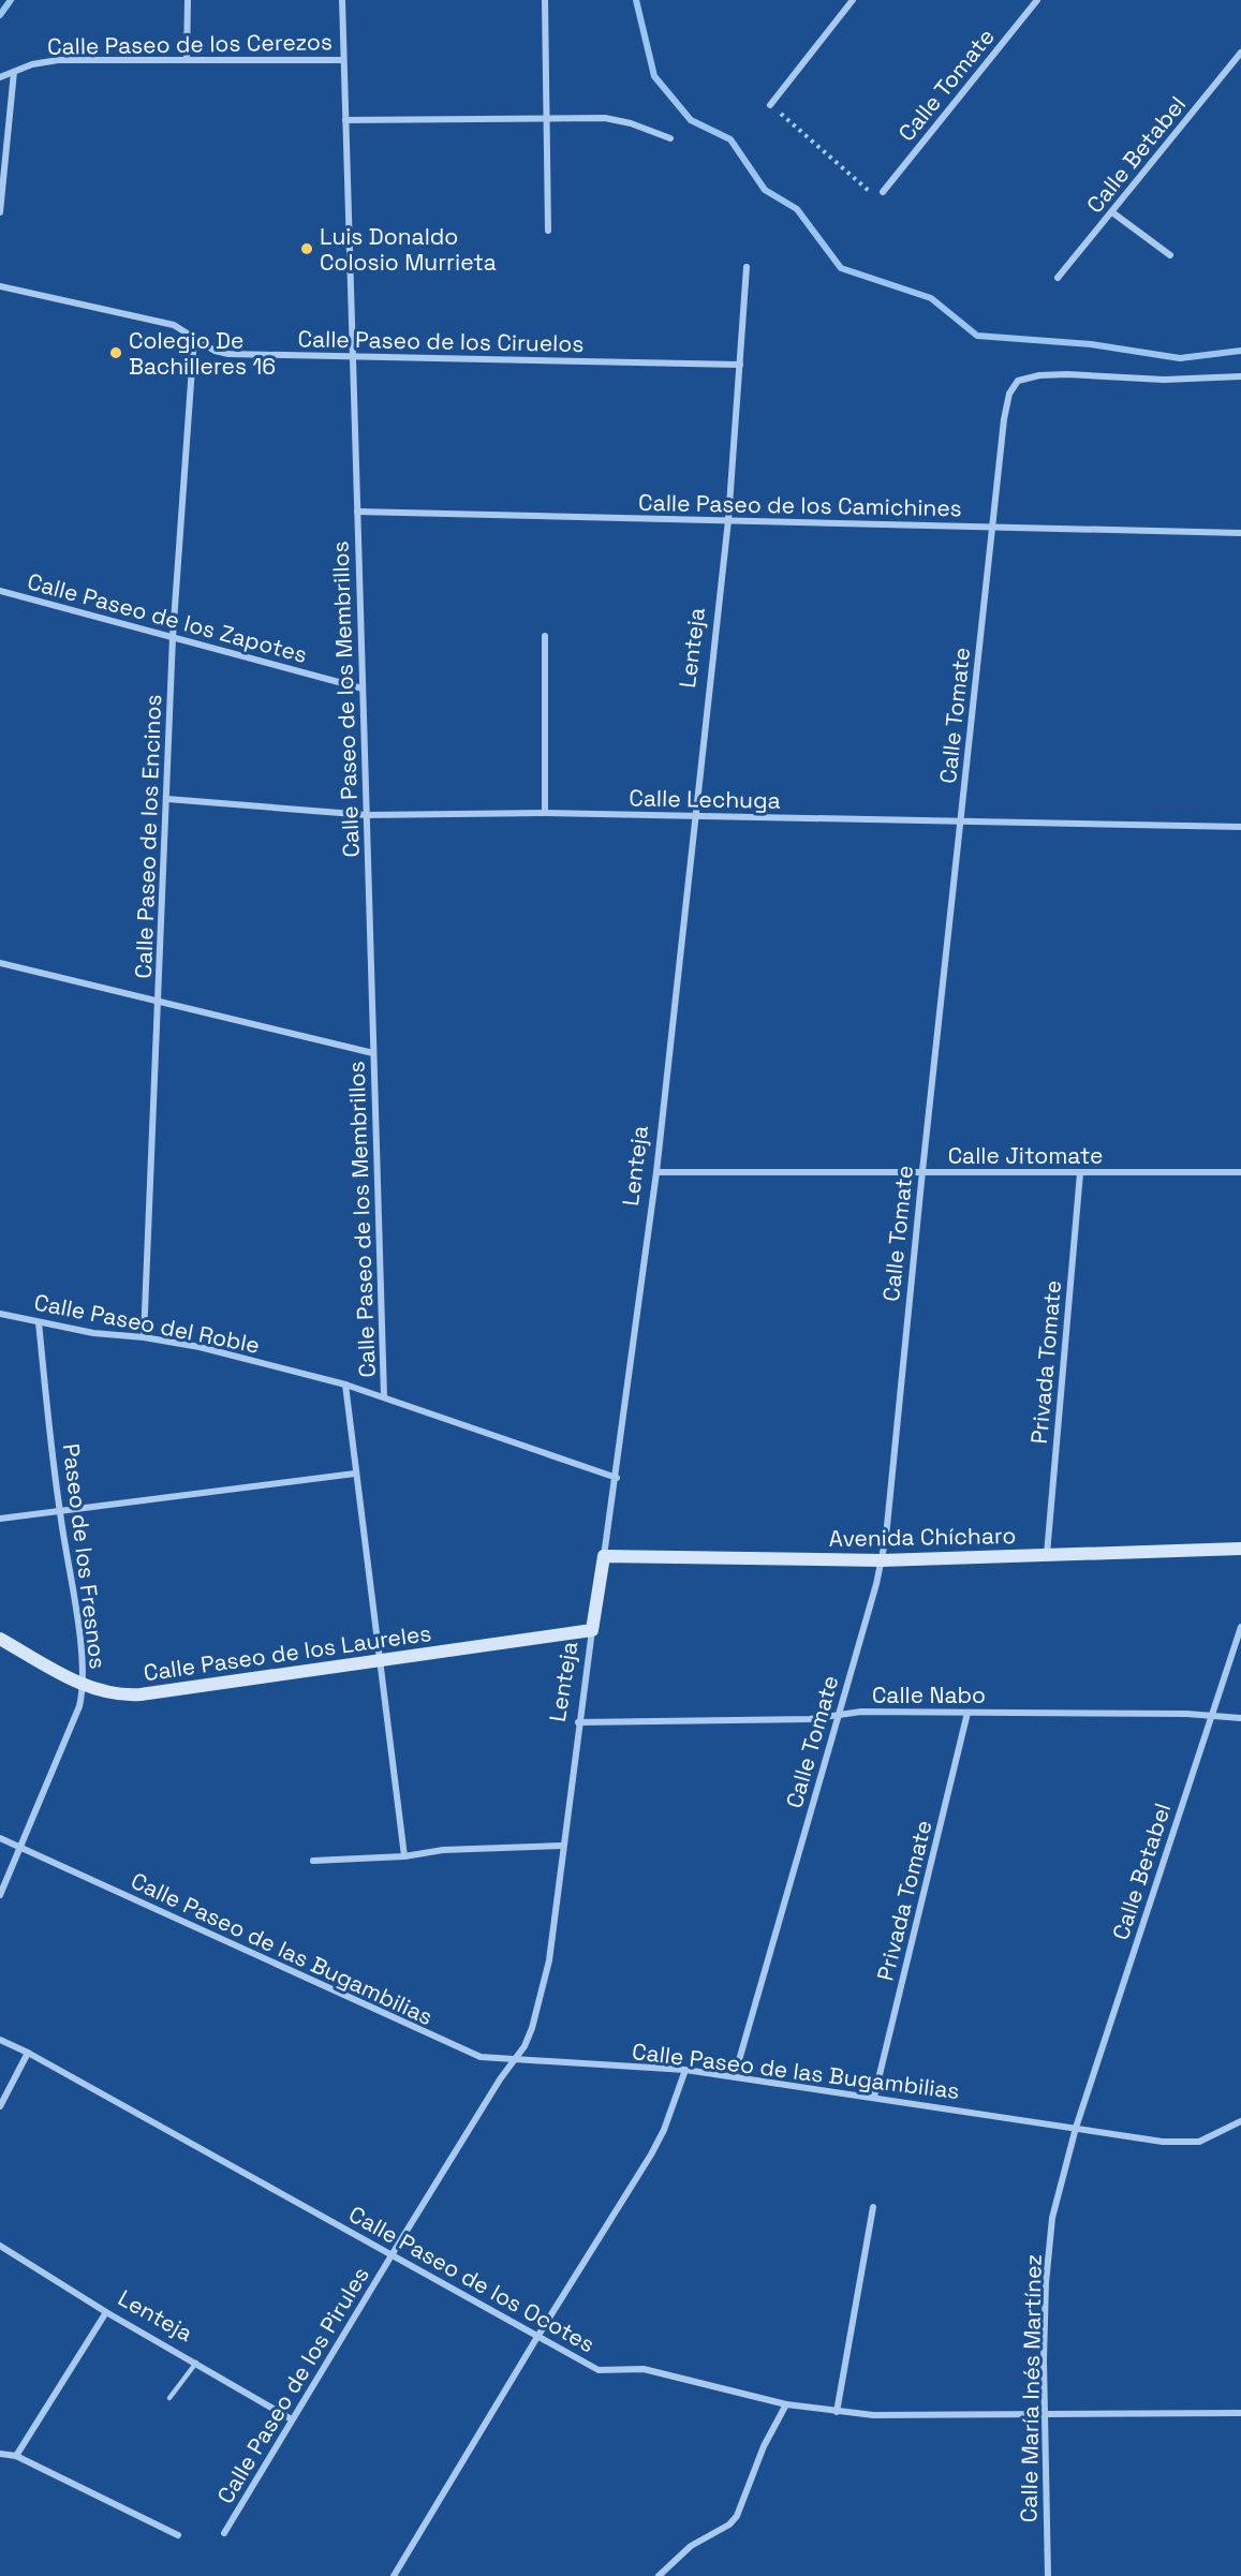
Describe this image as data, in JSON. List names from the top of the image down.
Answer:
{
  "streets": {
    "street": [
      "Calle Paseo de los Cerezos",
      "Calle Tomate",
      "Calle Betabel",
      "Calle Paseo de los Ciruelos",
      "Calle Paseo de los Camichines",
      "Calle Paseo de los Zapotes",
      "Lenteja",
      "Calle Paseo de los Membrillos",
      "Calle Lechuga",
      "Calle Paseo de los Encinos",
      "Calle Jitomate",
      "Calle Paseo del Roble",
      "Privada Tomate",
      "Avenida Chícharo",
      "Paseo de los Fresnos",
      "Calle Paseo de los Laureles",
      "Calle Nabo",
      "Calle Paseo de las Bugambilias",
      "Calle Paseo de los Ocotes",
      "Calle Paseo de los Pirules",
      "Calle María Inés Martínez"
    ]
  },
  "crossings": [
    ["Calle Paseo de los Cerezos", "Calle Paseo de los Membrillos"],
    ["Calle Tomate", "Calle Paseo de los Camichines"],
    ["Calle Tomate", "Calle Lechuga"],
    ["Calle Tomate", "Calle Jitomate"],
    ["Calle Tomate", "Avenida Chícharo"],
    ["Calle Tomate", "Calle Nabo"],
    ["Calle Tomate", "Calle Paseo de las Bugambilias"],
    ["Calle Betabel", "Calle Nabo"],
    ["Calle Betabel", "Calle Paseo de las Bugambilias"],
    ["Calle Betabel", "Calle María Inés Martínez"],
    ["Calle Paseo de los Ciruelos", "Lenteja"],
    ["Calle Paseo de los Ciruelos", "Calle Paseo de los Membrillos"],
    ["Calle Paseo de los Ciruelos", "Calle Paseo de los Encinos"],
    ["Calle Paseo de los Camichines", "Lenteja"],
    ["Calle Paseo de los Camichines", "Calle Paseo de los Membrillos"],
    ["Calle Paseo de los Zapotes", "Calle Paseo de los Membrillos"],
    ["Calle Paseo de los Zapotes", "Calle Paseo de los Encinos"],
    ["Lenteja", "Calle Lechuga"],
    ["Lenteja", "Calle Jitomate"],
    ["Lenteja", "Calle Paseo del Roble"],
    ["Lenteja", "Avenida Chícharo"],
    ["Lenteja", "Calle Paseo de los Laureles"],
    ["Lenteja", "Calle Nabo"],
    ["Lenteja", "Calle Paseo de las Bugambilias"],
    ["Lenteja", "Calle Paseo de los Pirules"],
    ["Calle Paseo de los Membrillos", "Calle Lechuga"],
    ["Calle Paseo de los Membrillos", "Calle Paseo del Roble"],
    ["Calle Paseo de los Membrillos", "Calle Paseo de los Laureles"],
    ["Calle Lechuga", "Calle Paseo de los Encinos"],
    ["Calle Paseo de los Encinos", "Calle Paseo del Roble"],
    ["Calle Jitomate", "Privada Tomate"],
    ["Calle Paseo del Roble", "Paseo de los Fresnos"],
    ["Privada Tomate", "Avenida Chícharo"],
    ["Privada Tomate", "Calle Nabo"],
    ["Privada Tomate", "Calle Paseo de las Bugambilias"],
    ["Paseo de los Fresnos", "Calle Paseo de los Laureles"],
    ["Paseo de los Fresnos", "Calle Paseo de las Bugambilias"],
    ["Calle Paseo de las Bugambilias", "Calle Paseo de los Pirules"],
    ["Calle Paseo de las Bugambilias", "Calle María Inés Martínez"],
    ["Calle Paseo de los Ocotes", "Calle Paseo de los Pirules"],
    ["Calle Paseo de los Ocotes", "Calle María Inés Martínez"]
  ],
  "places": ["Luis Donaldo Colosio Murrieta", "Colegio De Bachilleres 16"]
}
